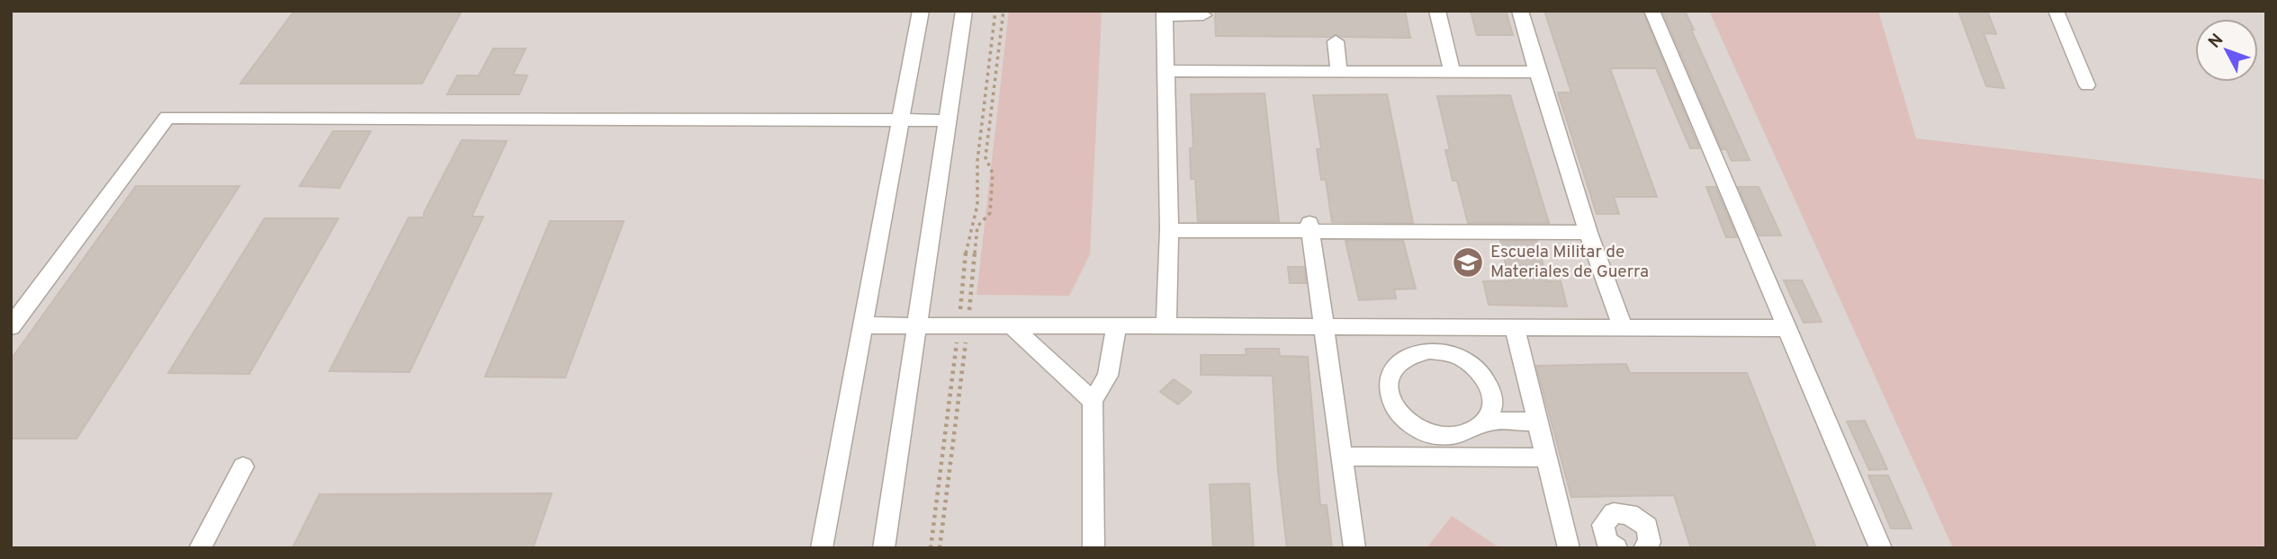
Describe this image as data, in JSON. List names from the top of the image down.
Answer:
{
  "places": {
    "school or university": ["Escuela Militar de Materiales de Guerra"]
  },
  "north": "top left"
}
